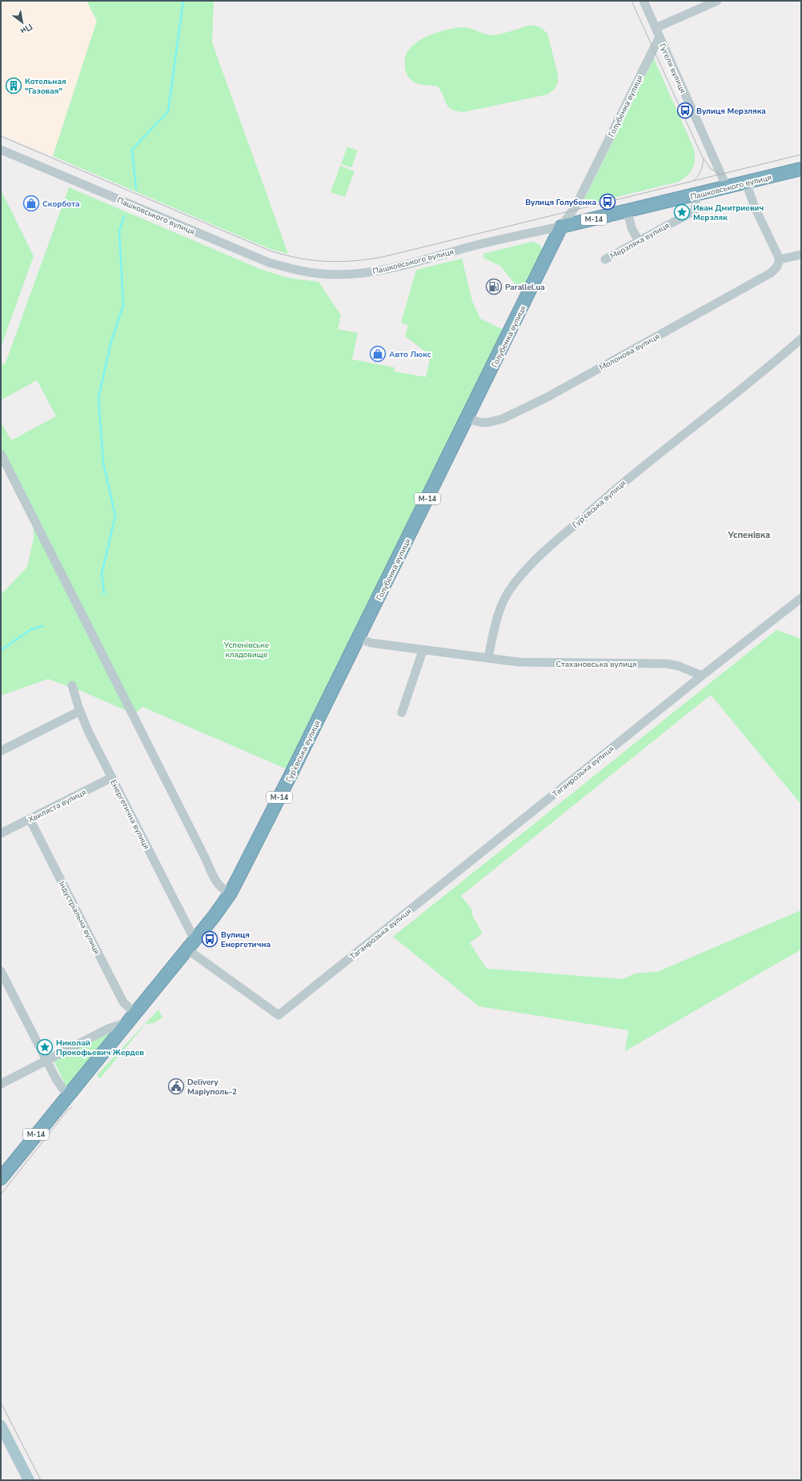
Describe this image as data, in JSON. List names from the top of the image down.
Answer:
{
  "streets": {
    "highway": [
      "Голубенка вулиця",
      "Пашковського вулиця",
      "М-14",
      "Гур’євська вулиця"
    ],
    "street": [
      "Гугеля вулиця",
      "Мерзляка вулиця",
      "Молонова вулиця",
      "Стахановська вулиця",
      "Таганрозька вулиця",
      "Хвиляста вулиця",
      "Енергетична вулиця",
      "Індустріальна вулиця"
    ]
  },
  "crossings": [
    ["Гугеля вулиця", "Голубенка вулиця"],
    ["Гугеля вулиця", "Пашковського вулиця"],
    ["Голубенка вулиця", "Пашковського вулиця"],
    ["Голубенка вулиця", "Молонова вулиця"],
    ["Голубенка вулиця", "Гур’євська вулиця"],
    ["Пашковського вулиця", "Мерзляка вулиця"],
    ["М-14", "Гур’євська вулиця"],
    ["М-14", "Таганрозька вулиця"],
    ["М-14", "Енергетична вулиця"],
    ["М-14", "Індустріальна вулиця"],
    ["Гур’євська вулиця", "Стахановська вулиця"],
    ["Гур’євська вулиця", "Таганрозька вулиця"],
    ["Гур’євська вулиця", "Енергетична вулиця"],
    ["Стахановська вулиця", "Таганрозька вулиця"],
    ["Таганрозька вулиця", "Енергетична вулиця"],
    ["Хвиляста вулиця", "Енергетична вулиця"],
    ["Хвиляста вулиця", "Індустріальна вулиця"]
  ],
  "districts": ["Успенівка"],
  "parks": ["Успенівське кладовище"],
  "places": {
    "building": ["Котельная \"Газовая\""],
    "bus stop": ["Вулиця Мерзляка", "Вулиця Голубенка", "Вулиця Енергетична"],
    "shop": ["Скорбота", "Авто Люкс"],
    "place": ["Иван Дмитриевич Мерзляк", "Николай Прокофьевич Жердев"],
    "fuel station": ["Parallel.ua"],
    "public building": ["Delivery Марiуполь-2"]
  },
  "north": "bottom right"
}
